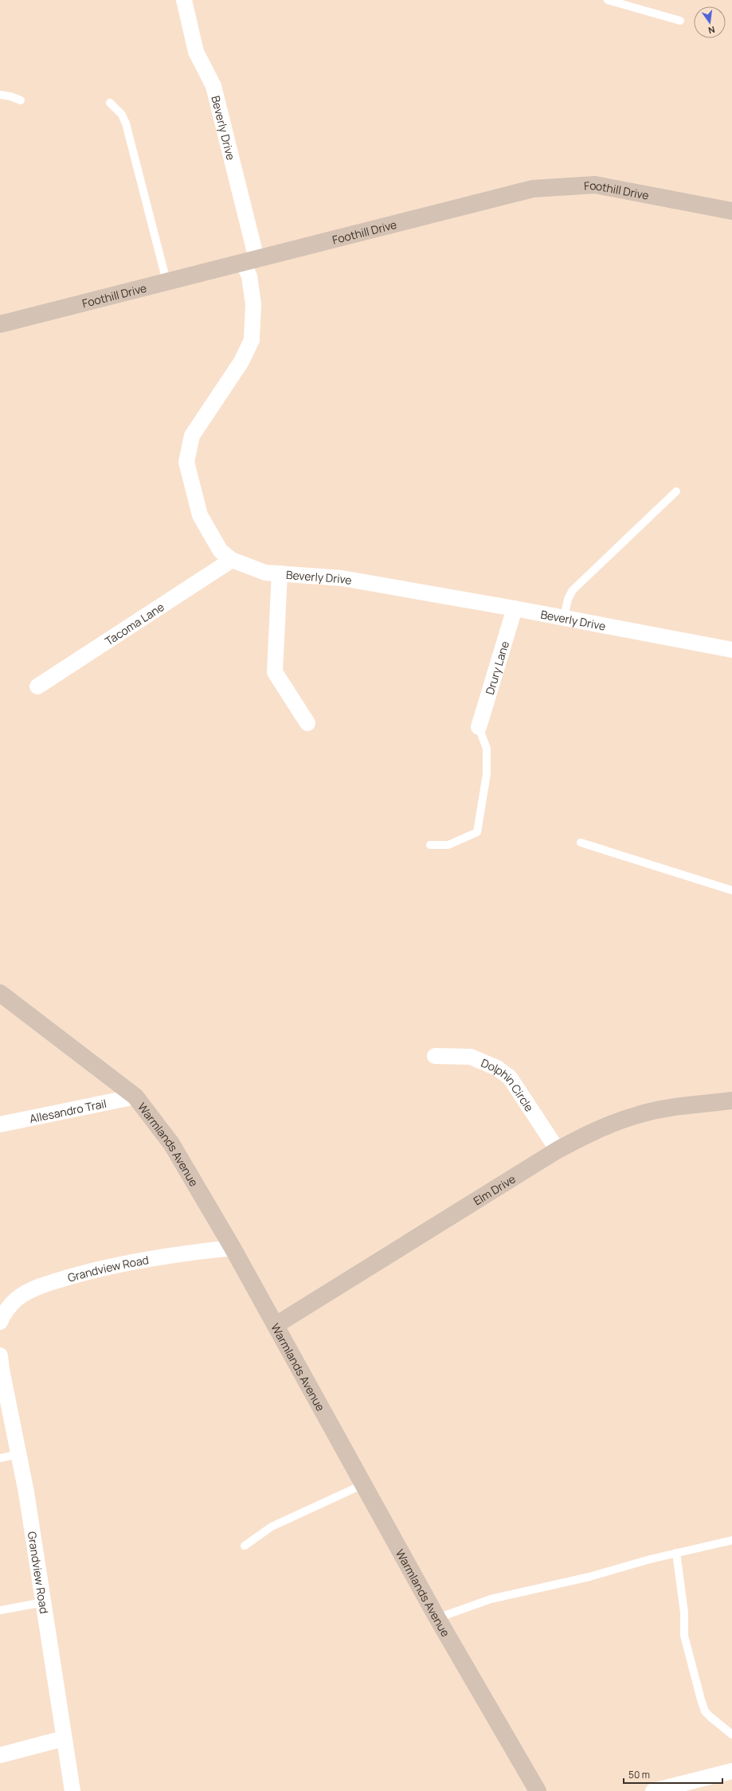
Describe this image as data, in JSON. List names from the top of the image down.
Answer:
{
  "streets": {
    "street": [
      "Beverly Drive",
      "Foothill Drive",
      "Tacoma Lane",
      "Drury Lane",
      "Dolphin Circle",
      "Allesandro Trail",
      "Warmlands Avenue",
      "Elm Drive",
      "Grandview Road"
    ]
  },
  "crossings": [
    ["Beverly Drive", "Foothill Drive"],
    ["Beverly Drive", "Tacoma Lane"],
    ["Beverly Drive", "Drury Lane"],
    ["Dolphin Circle", "Elm Drive"],
    ["Allesandro Trail", "Warmlands Avenue"],
    ["Warmlands Avenue", "Elm Drive"],
    ["Warmlands Avenue", "Grandview Road"]
  ],
  "scale_bar": "50 m",
  "north": "bottom"
}
